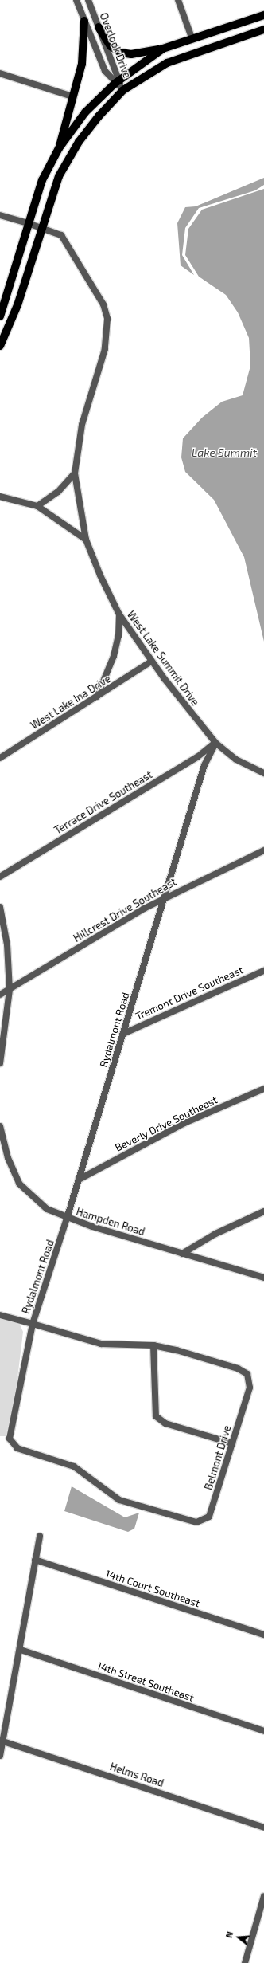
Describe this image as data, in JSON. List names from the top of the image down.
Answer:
{
  "streets": {
    "street": [
      "Overlook Drive",
      "West Lake Summit Drive",
      "West Lake Ina Drive",
      "Terrace Drive Southeast",
      "Hillcrest Drive Southeast",
      "Tremont Drive Southeast",
      "Rydalmont Road",
      "Beverly Drive Southeast",
      "Hampden Road",
      "Belmont Drive",
      "14th Court Southeast",
      "14th Street Southeast",
      "Helms Road"
    ]
  },
  "crossings": [
    ["West Lake Summit Drive", "West Lake Ina Drive"],
    ["West Lake Summit Drive", "Terrace Drive Southeast"],
    ["West Lake Summit Drive", "Rydalmont Road"],
    ["Terrace Drive Southeast", "Rydalmont Road"],
    ["Hillcrest Drive Southeast", "Rydalmont Road"],
    ["Tremont Drive Southeast", "Rydalmont Road"],
    ["Rydalmont Road", "Beverly Drive Southeast"],
    ["Rydalmont Road", "Hampden Road"],
    ["Rydalmont Road", "Belmont Drive"]
  ],
  "water": ["Lake Summit"],
  "north": "left"
}
